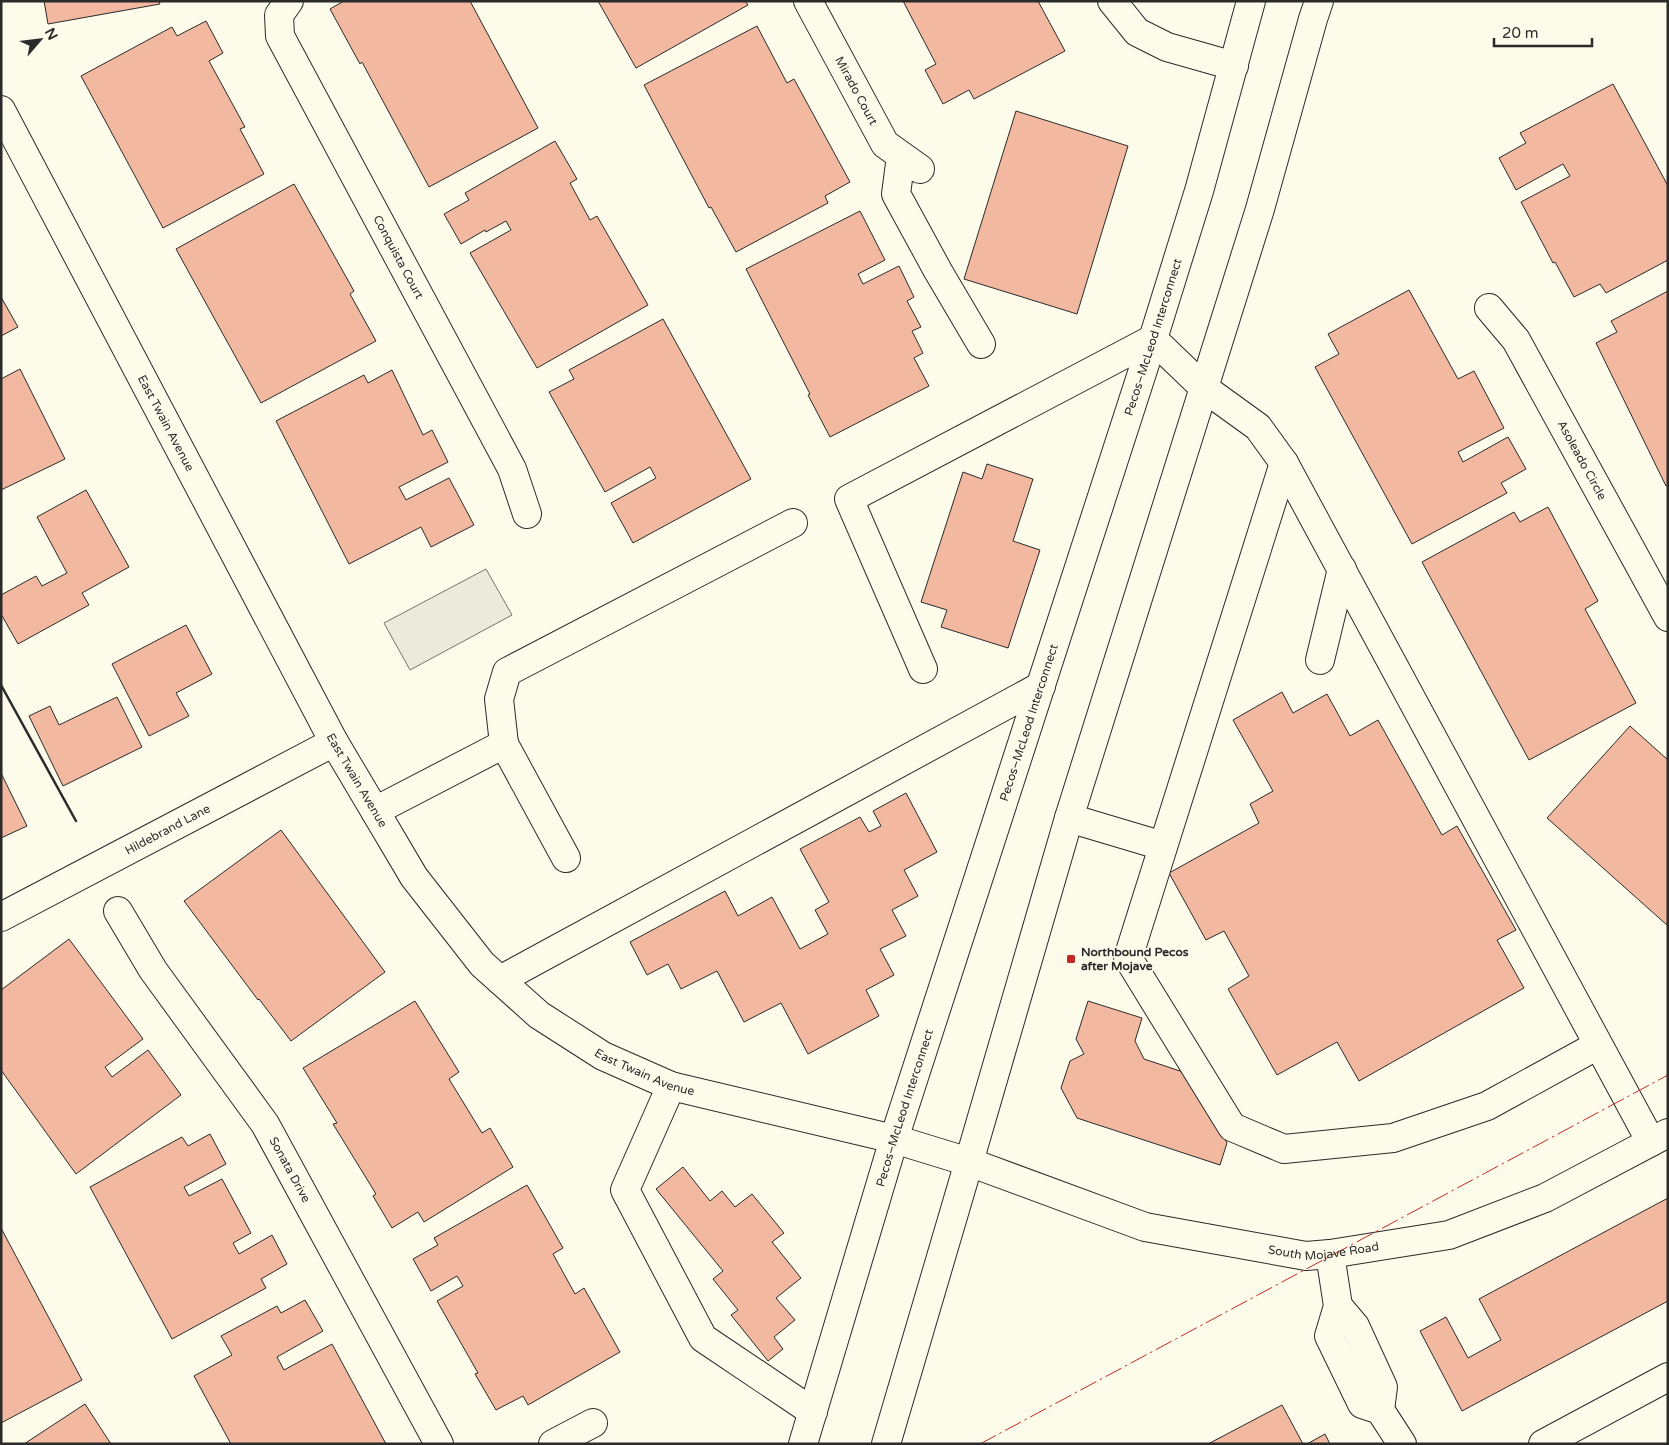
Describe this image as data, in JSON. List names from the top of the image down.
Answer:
{
  "streets": {
    "street": [
      "Mirado Court",
      "Conquista Court",
      "Pecos–McLeod Interconnect",
      "East Twain Avenue",
      "Asoleado Circle",
      "Hildebrand Lane",
      "Sonata Drive",
      "South Mojave Road"
    ]
  },
  "crossings": [
    ["Pecos–McLeod Interconnect", "East Twain Avenue"],
    ["East Twain Avenue", "Hildebrand Lane"],
    ["East Twain Avenue", "South Mojave Road"]
  ],
  "places": {
    "transit": ["Northbound Pecos after Mojave"]
  },
  "scale_bar": "20 m",
  "north": "top right"
}
